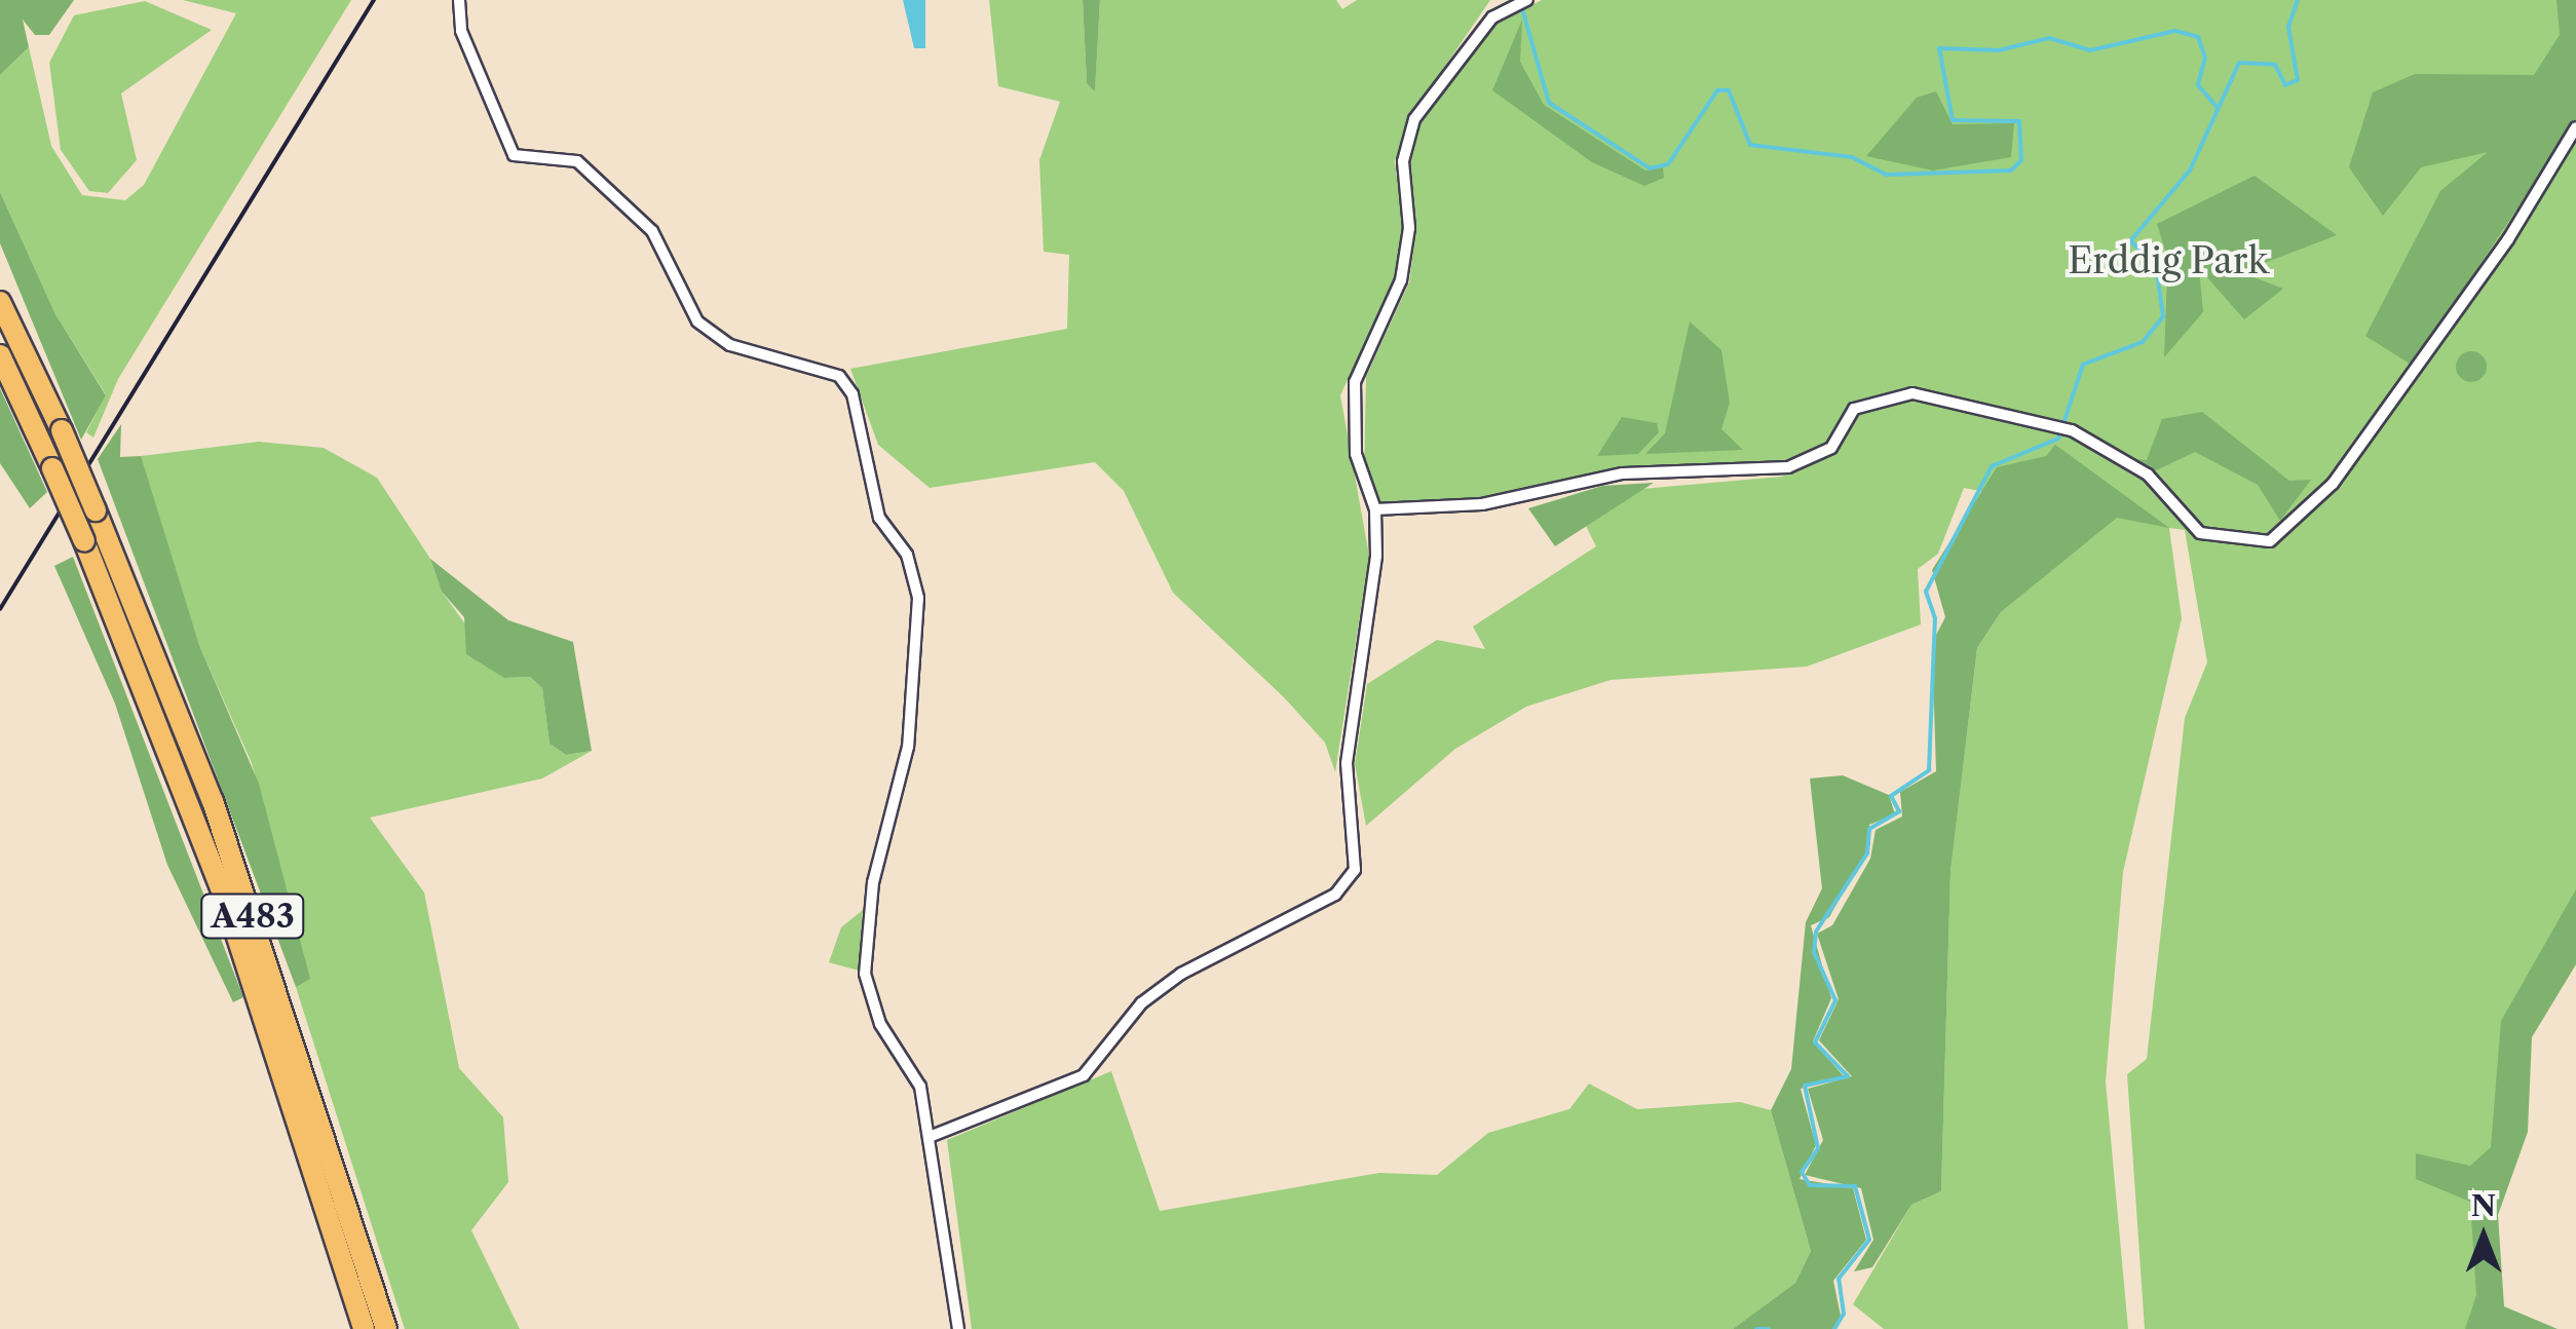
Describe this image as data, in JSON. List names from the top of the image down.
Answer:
{
  "streets": {
    "highway": ["A483"]
  },
  "parks": ["Erddig Park"],
  "north": "top"
}
